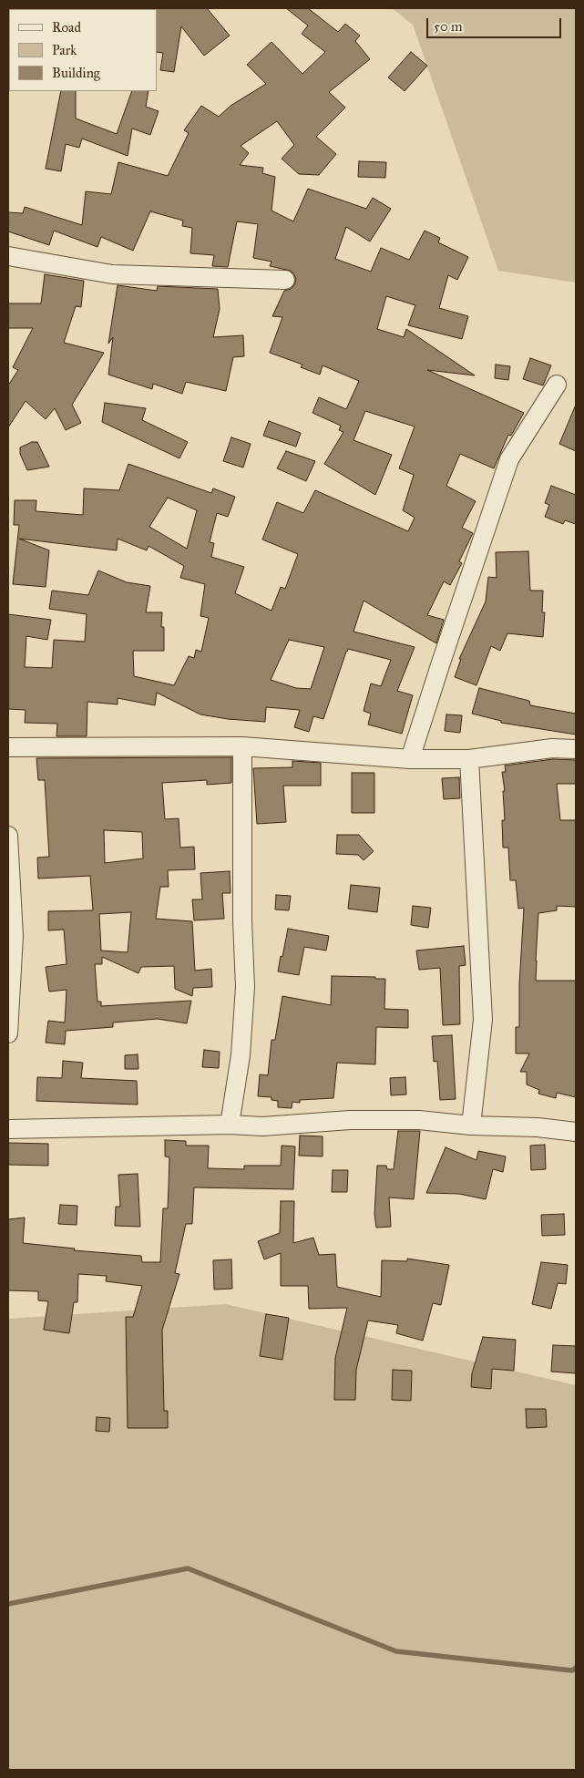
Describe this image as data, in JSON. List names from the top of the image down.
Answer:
{
  "legend": ["Road", "Park", "Building"],
  "scale_bar": "50 m"
}
